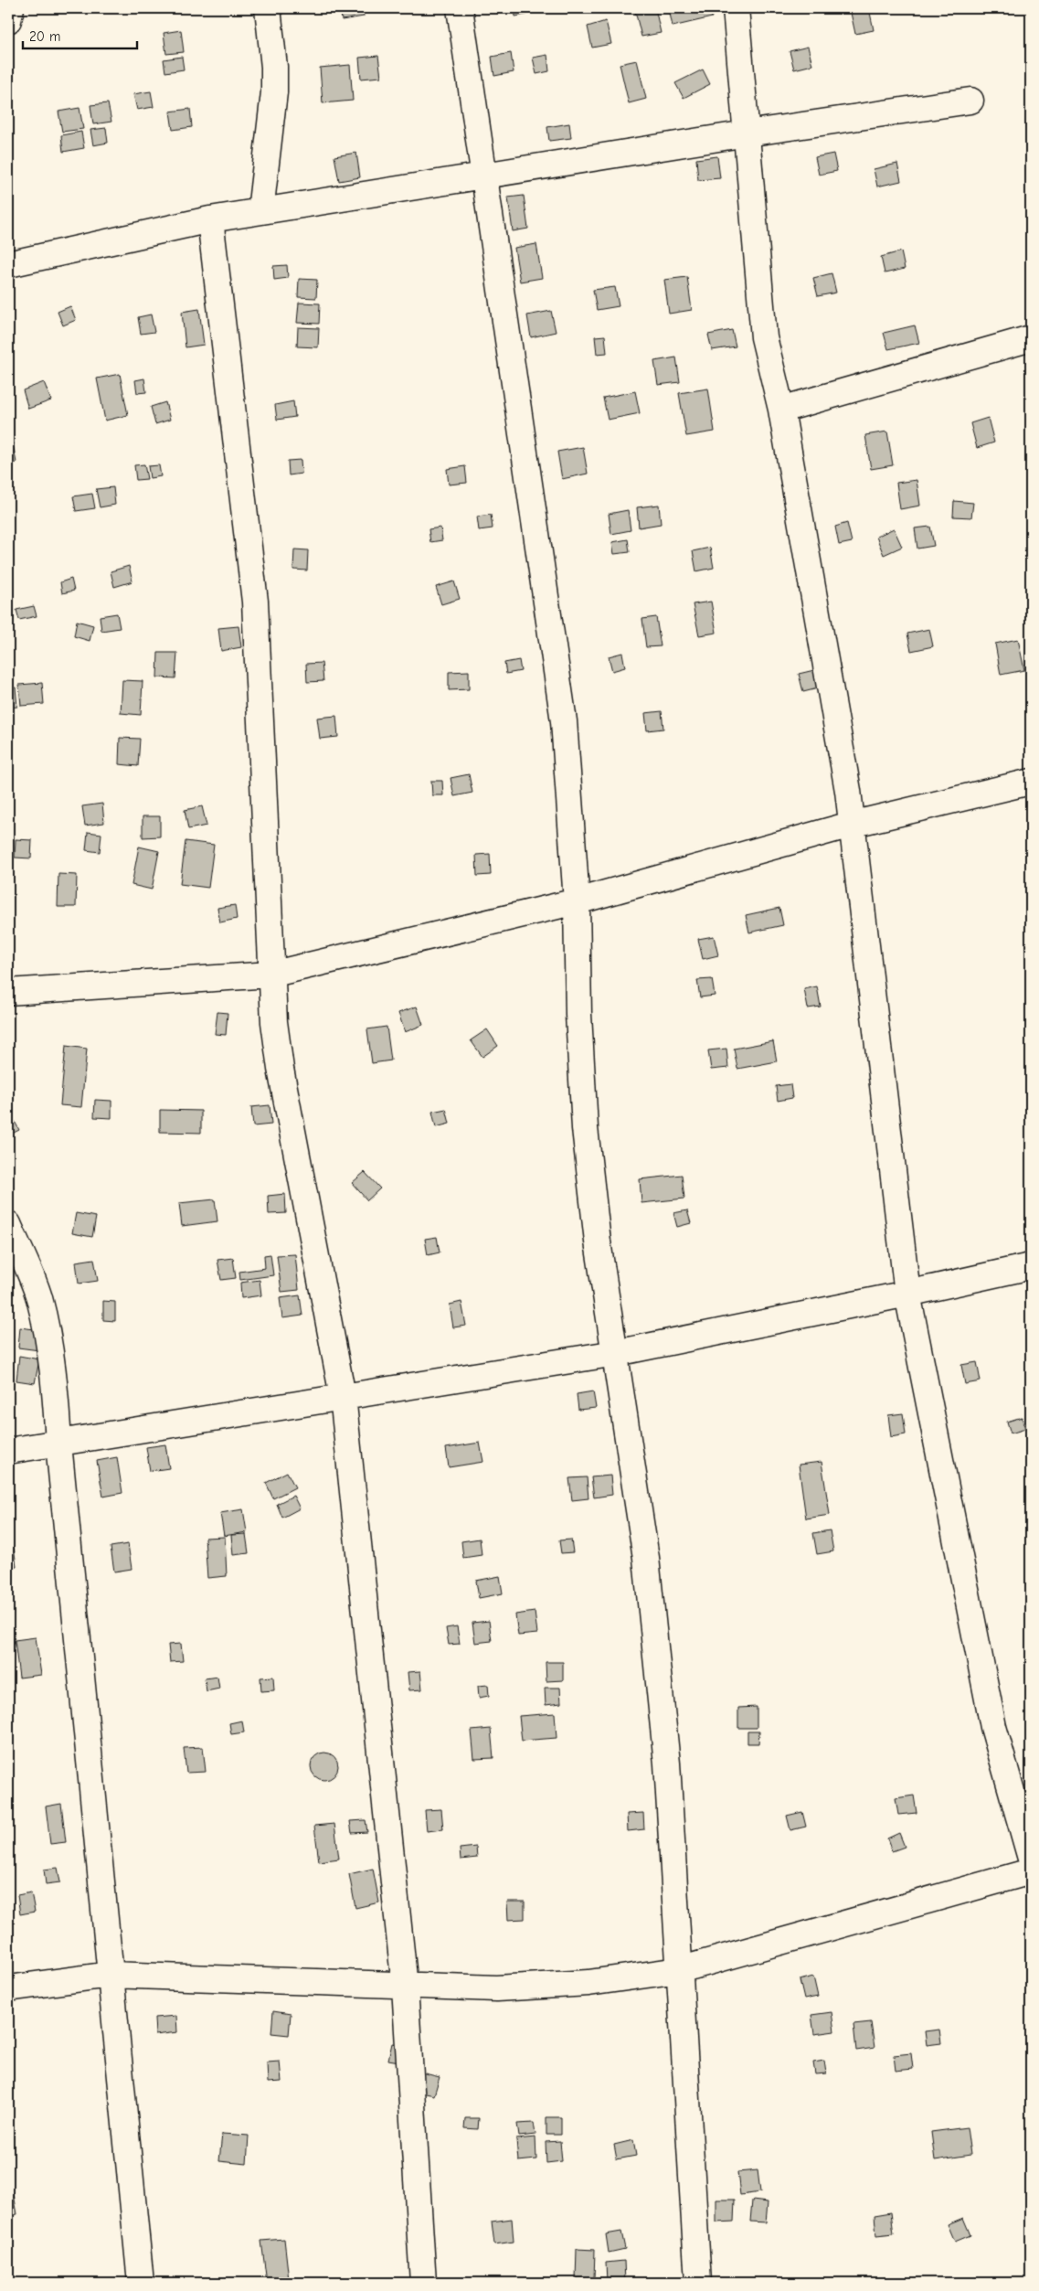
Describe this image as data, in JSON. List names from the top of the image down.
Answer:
{
  "scale_bar": "20 m"
}
